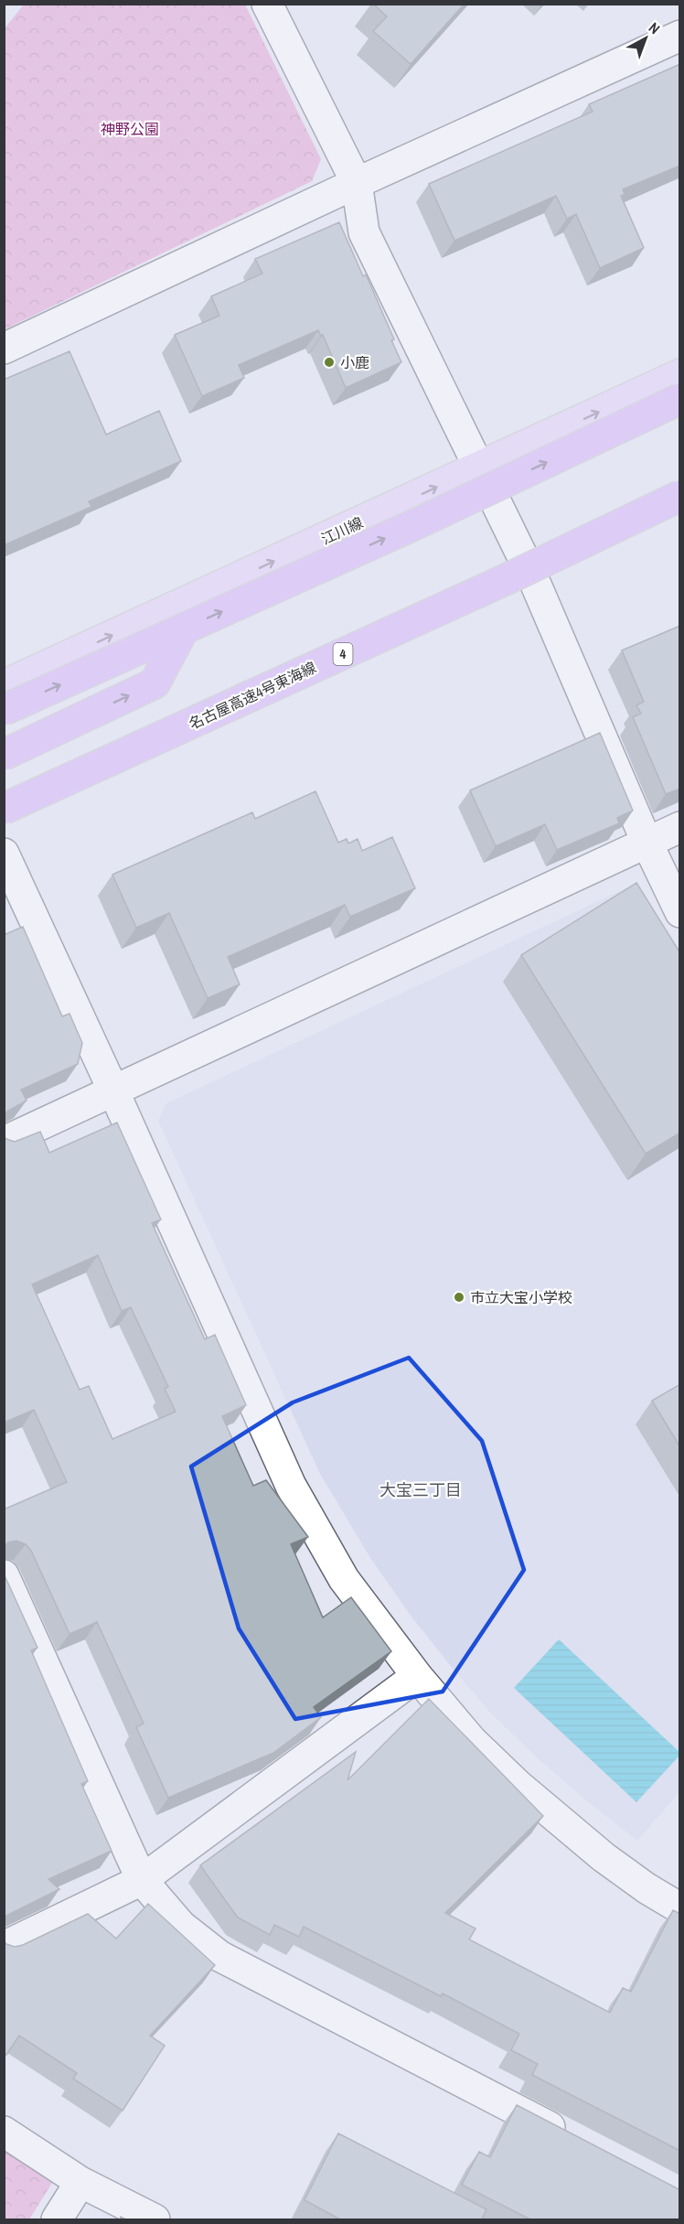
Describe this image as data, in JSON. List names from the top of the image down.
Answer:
{
  "streets": {
    "highway": ["4", "名古屋高速4号東海線"],
    "main road": ["江川線"]
  },
  "districts": ["大宝三丁目"],
  "parks": ["神野公園"],
  "places": ["小鹿", "市立大宝小学校"],
  "north": "top right"
}
